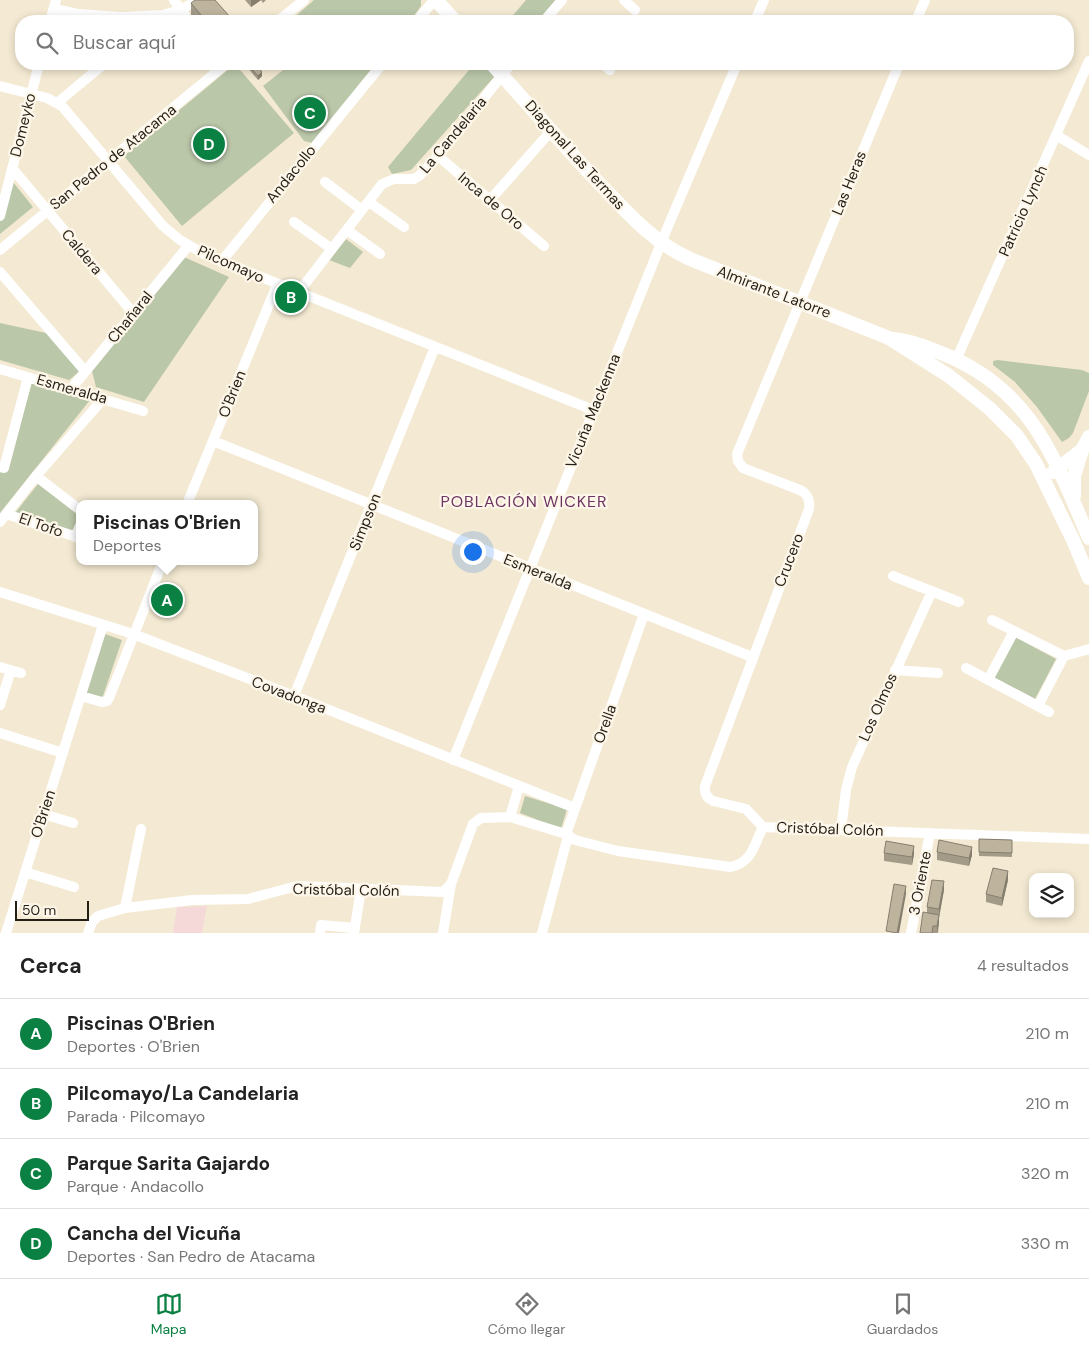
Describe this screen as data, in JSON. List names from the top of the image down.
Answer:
{
  "streets": {
    "main road": ["Diagonal Las Termas", "Almirante Latorre"],
    "street": [
      "Domeyko",
      "La Candelaria",
      "San Pedro de Atacama",
      "Andacollo",
      "Las Heras",
      "Inca de Oro",
      "Patricio Lynch",
      "Caldera",
      "Pilcomayo",
      "Chañaral",
      "Esmeralda",
      "O'Brien",
      "Vicuña Mackenna",
      "Simpson",
      "El Tofo",
      "Crucero",
      "Covadonga",
      "Los Olmos",
      "Orella",
      "Cristóbal Colón",
      "3 Oriente"
    ]
  },
  "crossings": [
    ["Domeyko", "Caldera"],
    ["Domeyko", "Pilcomayo"],
    ["La Candelaria", "Diagonal Las Termas"],
    ["La Candelaria", "Inca de Oro"],
    ["Diagonal Las Termas", "Almirante Latorre"],
    ["Diagonal Las Termas", "Vicuña Mackenna"],
    ["San Pedro de Atacama", "Caldera"],
    ["San Pedro de Atacama", "Pilcomayo"],
    ["Andacollo", "Pilcomayo"],
    ["Las Heras", "Almirante Latorre"],
    ["Las Heras", "Crucero"],
    ["Patricio Lynch", "Almirante Latorre"],
    ["Caldera", "Chañaral"],
    ["Pilcomayo", "Chañaral"],
    ["Pilcomayo", "O'Brien"],
    ["Pilcomayo", "Vicuña Mackenna"],
    ["Pilcomayo", "Simpson"],
    ["Almirante Latorre", "Vicuña Mackenna"],
    ["Almirante Latorre", "Crucero"],
    ["Chañaral", "Esmeralda"],
    ["Esmeralda", "O'Brien"],
    ["Esmeralda", "Vicuña Mackenna"],
    ["Esmeralda", "Simpson"],
    ["Esmeralda", "Crucero"],
    ["Esmeralda", "Orella"],
    ["O'Brien", "Covadonga"],
    ["Vicuña Mackenna", "Covadonga"],
    ["Simpson", "Covadonga"],
    ["Crucero", "Cristóbal Colón"],
    ["Covadonga", "Orella"],
    ["Los Olmos", "Cristóbal Colón"],
    ["Orella", "Cristóbal Colón"],
    ["Cristóbal Colón", "3 Oriente"]
  ],
  "districts": ["POBLACIÓN WICKER"],
  "scale_bar": "50 m",
  "page": {
    "search": "Buscar aquí",
    "pins": [
      "C",
      "D",
      "B",
      "A"
    ],
    "popup": ["Piscinas O'Brien", "Deportes"],
    "scale": "50 m",
    "heading": ["Cerca", "4 resultados"],
    "list": [
      {
        "mark": "A",
        "name": "Piscinas O'Brien",
        "note": "Deportes · O'Brien",
        "value": "210 m"
      },
      {
        "mark": "B",
        "name": "Pilcomayo/La Candelaria",
        "note": "Parada · Pilcomayo",
        "value": "210 m"
      },
      {
        "mark": "C",
        "name": "Parque Sarita Gajardo",
        "note": "Parque · Andacollo",
        "value": "320 m"
      },
      {
        "mark": "D",
        "name": "Cancha del Vicuña",
        "note": "Deportes · San Pedro de Atacama",
        "value": "330 m"
      }
    ],
    "nav": ["Mapa", "Cómo llegar", "Guardados"]
  }
}
